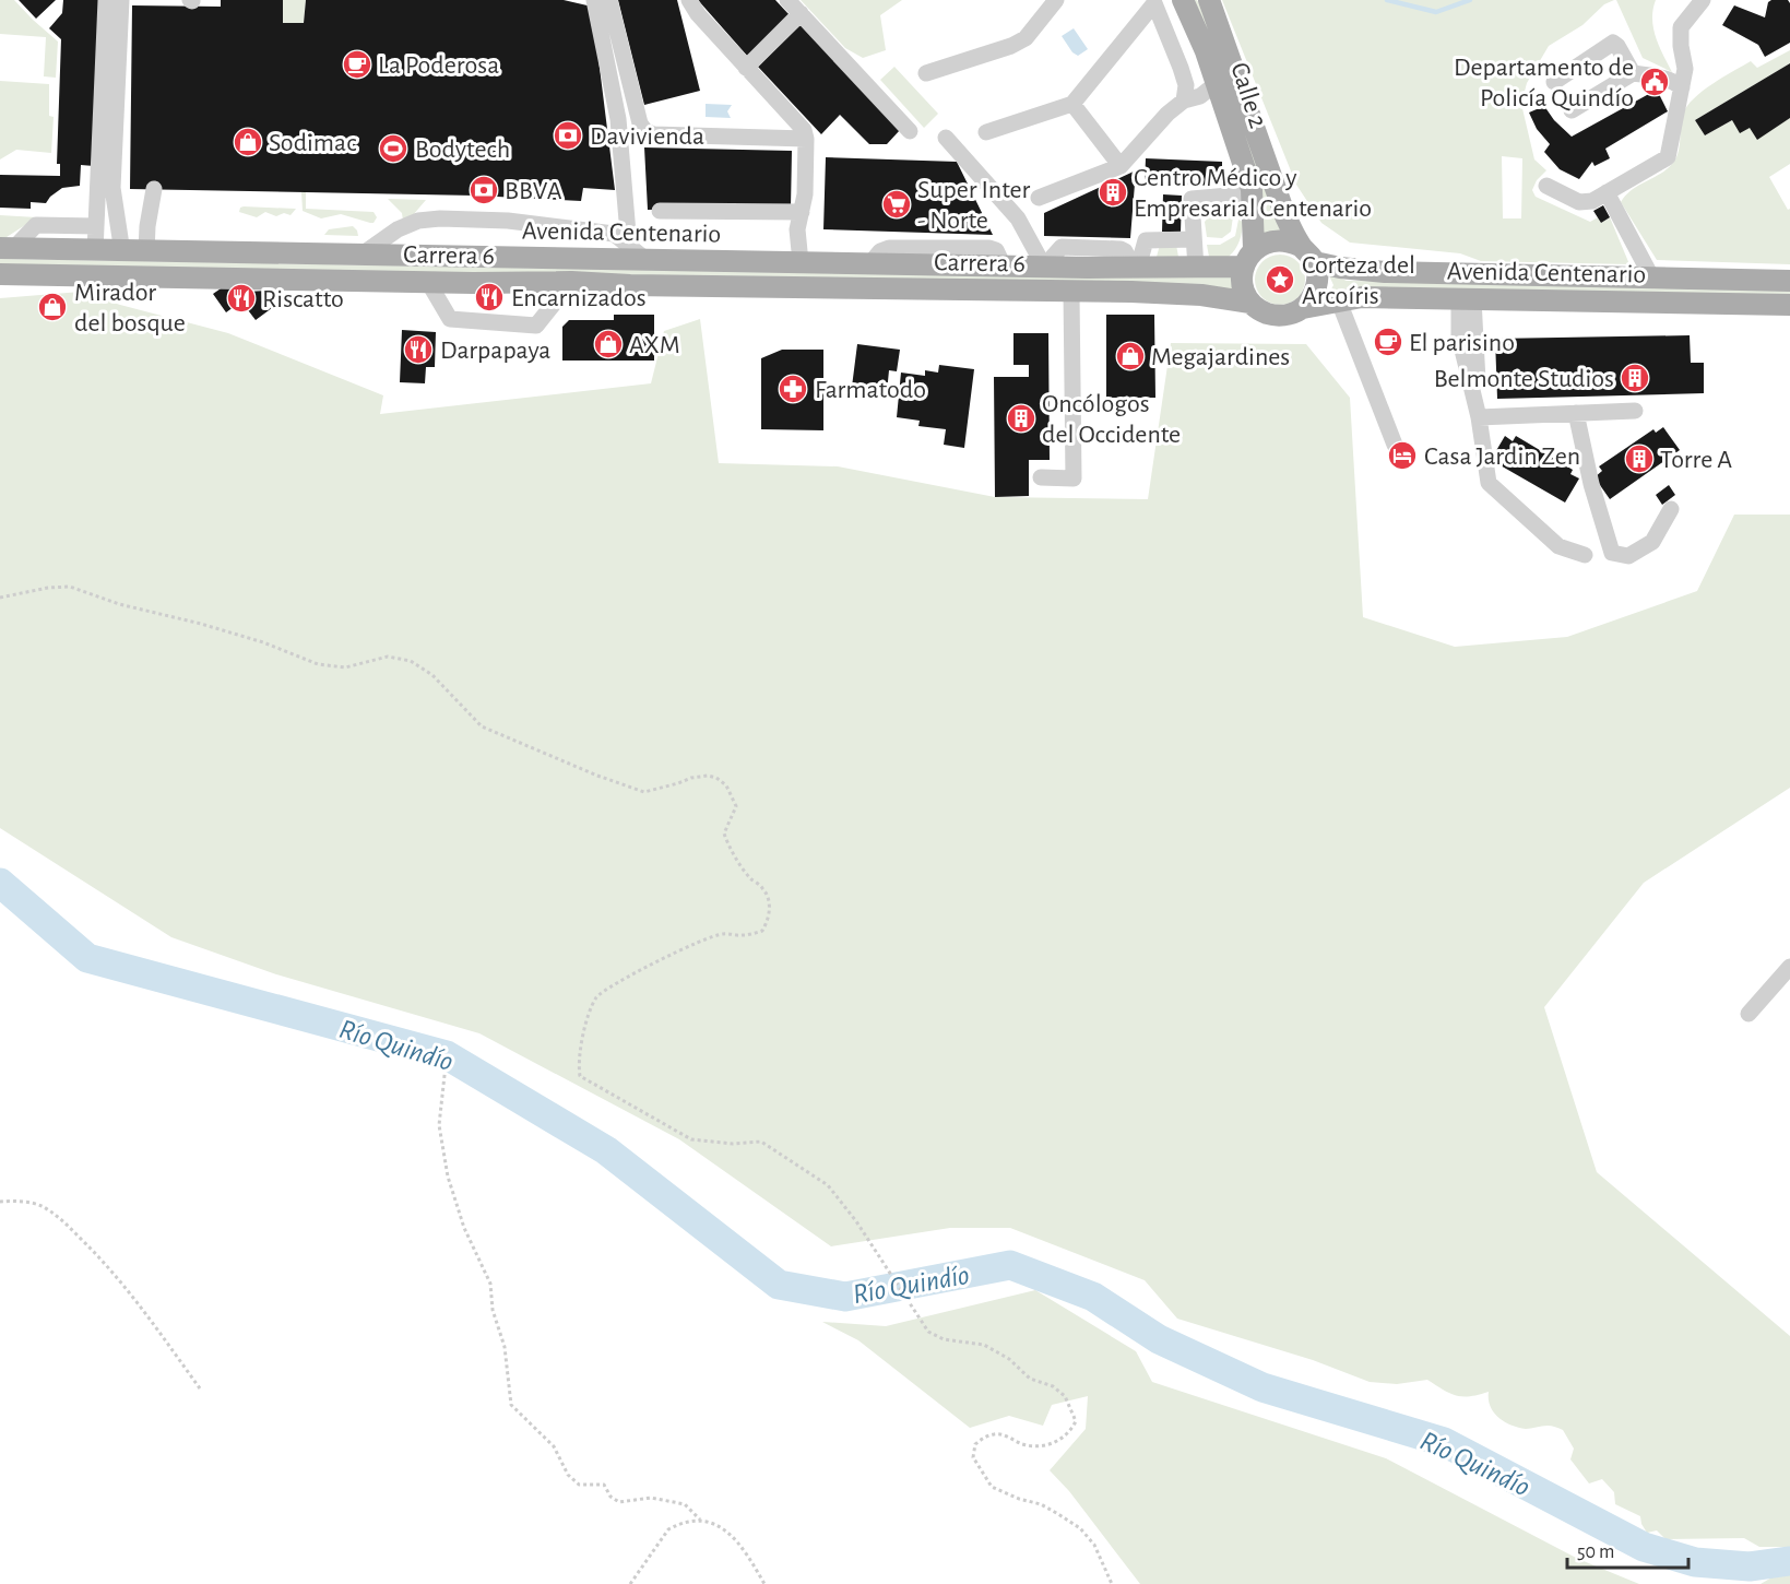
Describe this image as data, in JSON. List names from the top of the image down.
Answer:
{
  "streets": {
    "main road": ["Calle 2", "Avenida Centenario", "Carrera 6"]
  },
  "crossings": [
    ["Calle 2", "Avenida Centenario"],
    ["Calle 2", "Carrera 6"],
    ["Avenida Centenario", "Carrera 6"]
  ],
  "water": ["Río Quindío"],
  "places": {
    "cafe": ["La Poderosa", "El parisino"],
    "public building": ["Departamento de Policía Quindío"],
    "bank": ["Davivienda", "BBVA"],
    "shop": [
      "Sodimac",
      "Mirador del bosque",
      "AXM",
      "Megajardines"
    ],
    "sports": ["Bodytech"],
    "building": [
      "Centro Médico y Empresarial Centenario",
      "Belmonte Studios",
      "Oncólogos del Occidente",
      "Torre A"
    ],
    "supermarket": ["Super Inter - Norte"],
    "place": ["Corteza del Arcoíris"],
    "restaurant": ["Encarnizados", "Riscatto", "Darpapaya"],
    "pharmacy": ["Farmatodo"],
    "hotel": ["Casa Jardin Zen"]
  },
  "scale_bar": "50 m"
}
